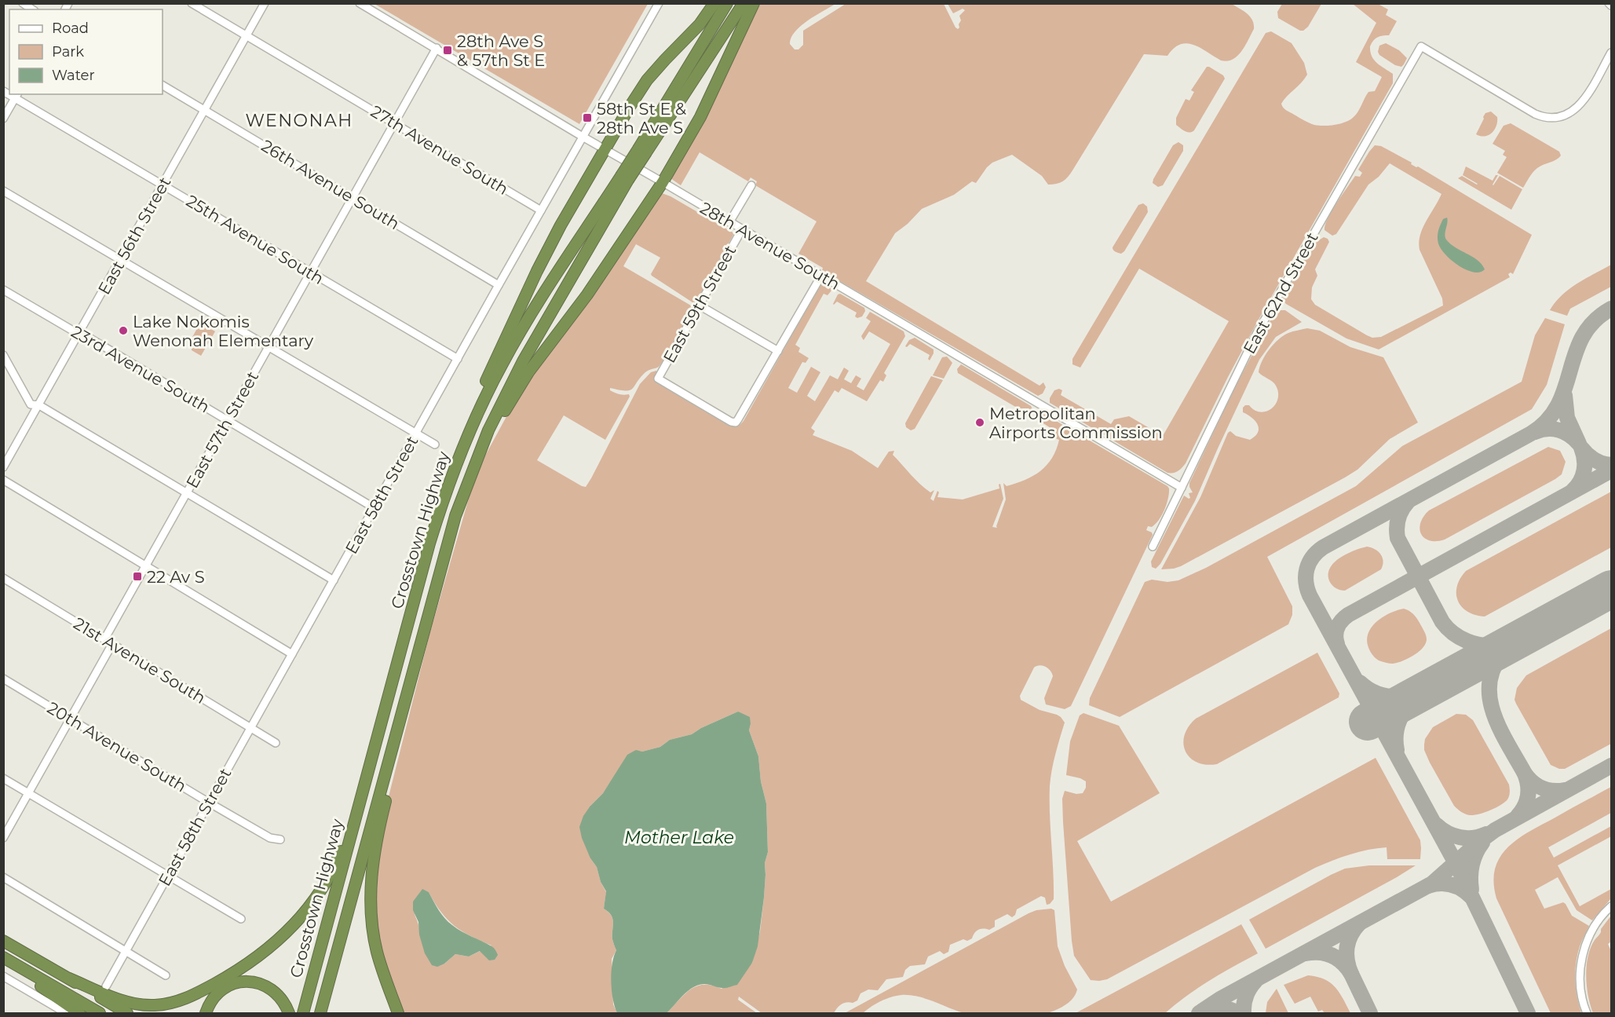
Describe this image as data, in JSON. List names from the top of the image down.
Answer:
{
  "streets": {
    "highway": ["Crosstown Highway"],
    "street": [
      "27th Avenue South",
      "26th Avenue South",
      "East 56th Street",
      "25th Avenue South",
      "28th Avenue South",
      "East 62nd Street",
      "East 59th Street",
      "23rd Avenue South",
      "East 57th Street",
      "East 58th Street",
      "21st Avenue South",
      "20th Avenue South"
    ]
  },
  "crossings": [
    ["27th Avenue South", "East 56th Street"],
    ["27th Avenue South", "East 57th Street"],
    ["27th Avenue South", "East 58th Street"],
    ["26th Avenue South", "East 56th Street"],
    ["26th Avenue South", "East 57th Street"],
    ["26th Avenue South", "East 58th Street"],
    ["East 56th Street", "25th Avenue South"],
    ["East 56th Street", "23rd Avenue South"],
    ["25th Avenue South", "East 57th Street"],
    ["25th Avenue South", "East 58th Street"],
    ["28th Avenue South", "East 62nd Street"],
    ["28th Avenue South", "East 59th Street"],
    ["28th Avenue South", "East 57th Street"],
    ["28th Avenue South", "East 58th Street"],
    ["23rd Avenue South", "East 57th Street"],
    ["23rd Avenue South", "East 58th Street"],
    ["East 57th Street", "21st Avenue South"],
    ["East 58th Street", "21st Avenue South"],
    ["East 58th Street", "20th Avenue South"]
  ],
  "districts": ["WENONAH"],
  "water": ["Mother Lake"],
  "places": {
    "transit": ["28th Ave S & 57th St E", "58th St E & 28th Ave S", "22 Av S"],
    "other": ["Lake Nokomis Wenonah Elementary", "Metropolitan Airports Commission"]
  },
  "legend": ["Road", "Park", "Water"]
}
